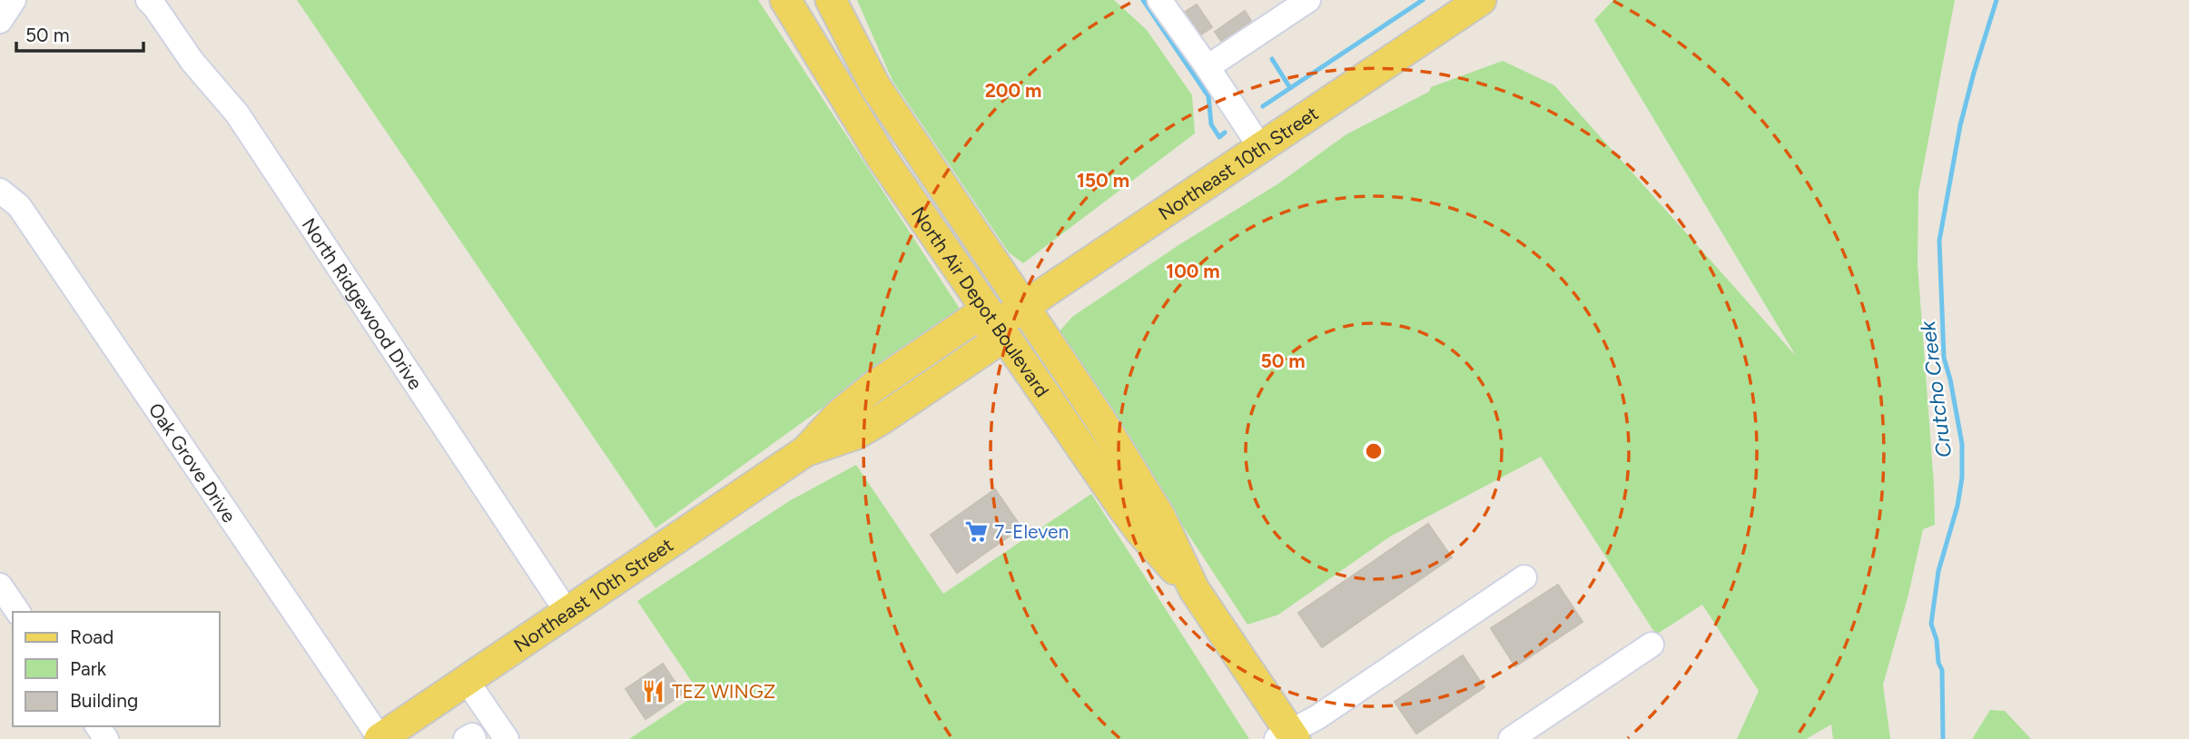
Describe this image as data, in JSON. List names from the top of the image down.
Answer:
{
  "streets": {
    "main road": ["Northeast 10th Street", "North Air Depot Boulevard"],
    "street": ["North Ridgewood Drive", "Oak Grove Drive"]
  },
  "crossings": [
    ["Northeast 10th Street", "North Air Depot Boulevard"],
    ["Northeast 10th Street", "North Ridgewood Drive"],
    ["Northeast 10th Street", "Oak Grove Drive"]
  ],
  "water": ["Crutcho Creek"],
  "places": {
    "supermarket": ["7-Eleven"],
    "restaurant": ["TEZ WINGZ"]
  },
  "legend": ["Road", "Park", "Building"],
  "scale_bar": "50 m",
  "rings": [
    "200 m",
    "150 m",
    "100 m",
    "50 m"
  ]
}
